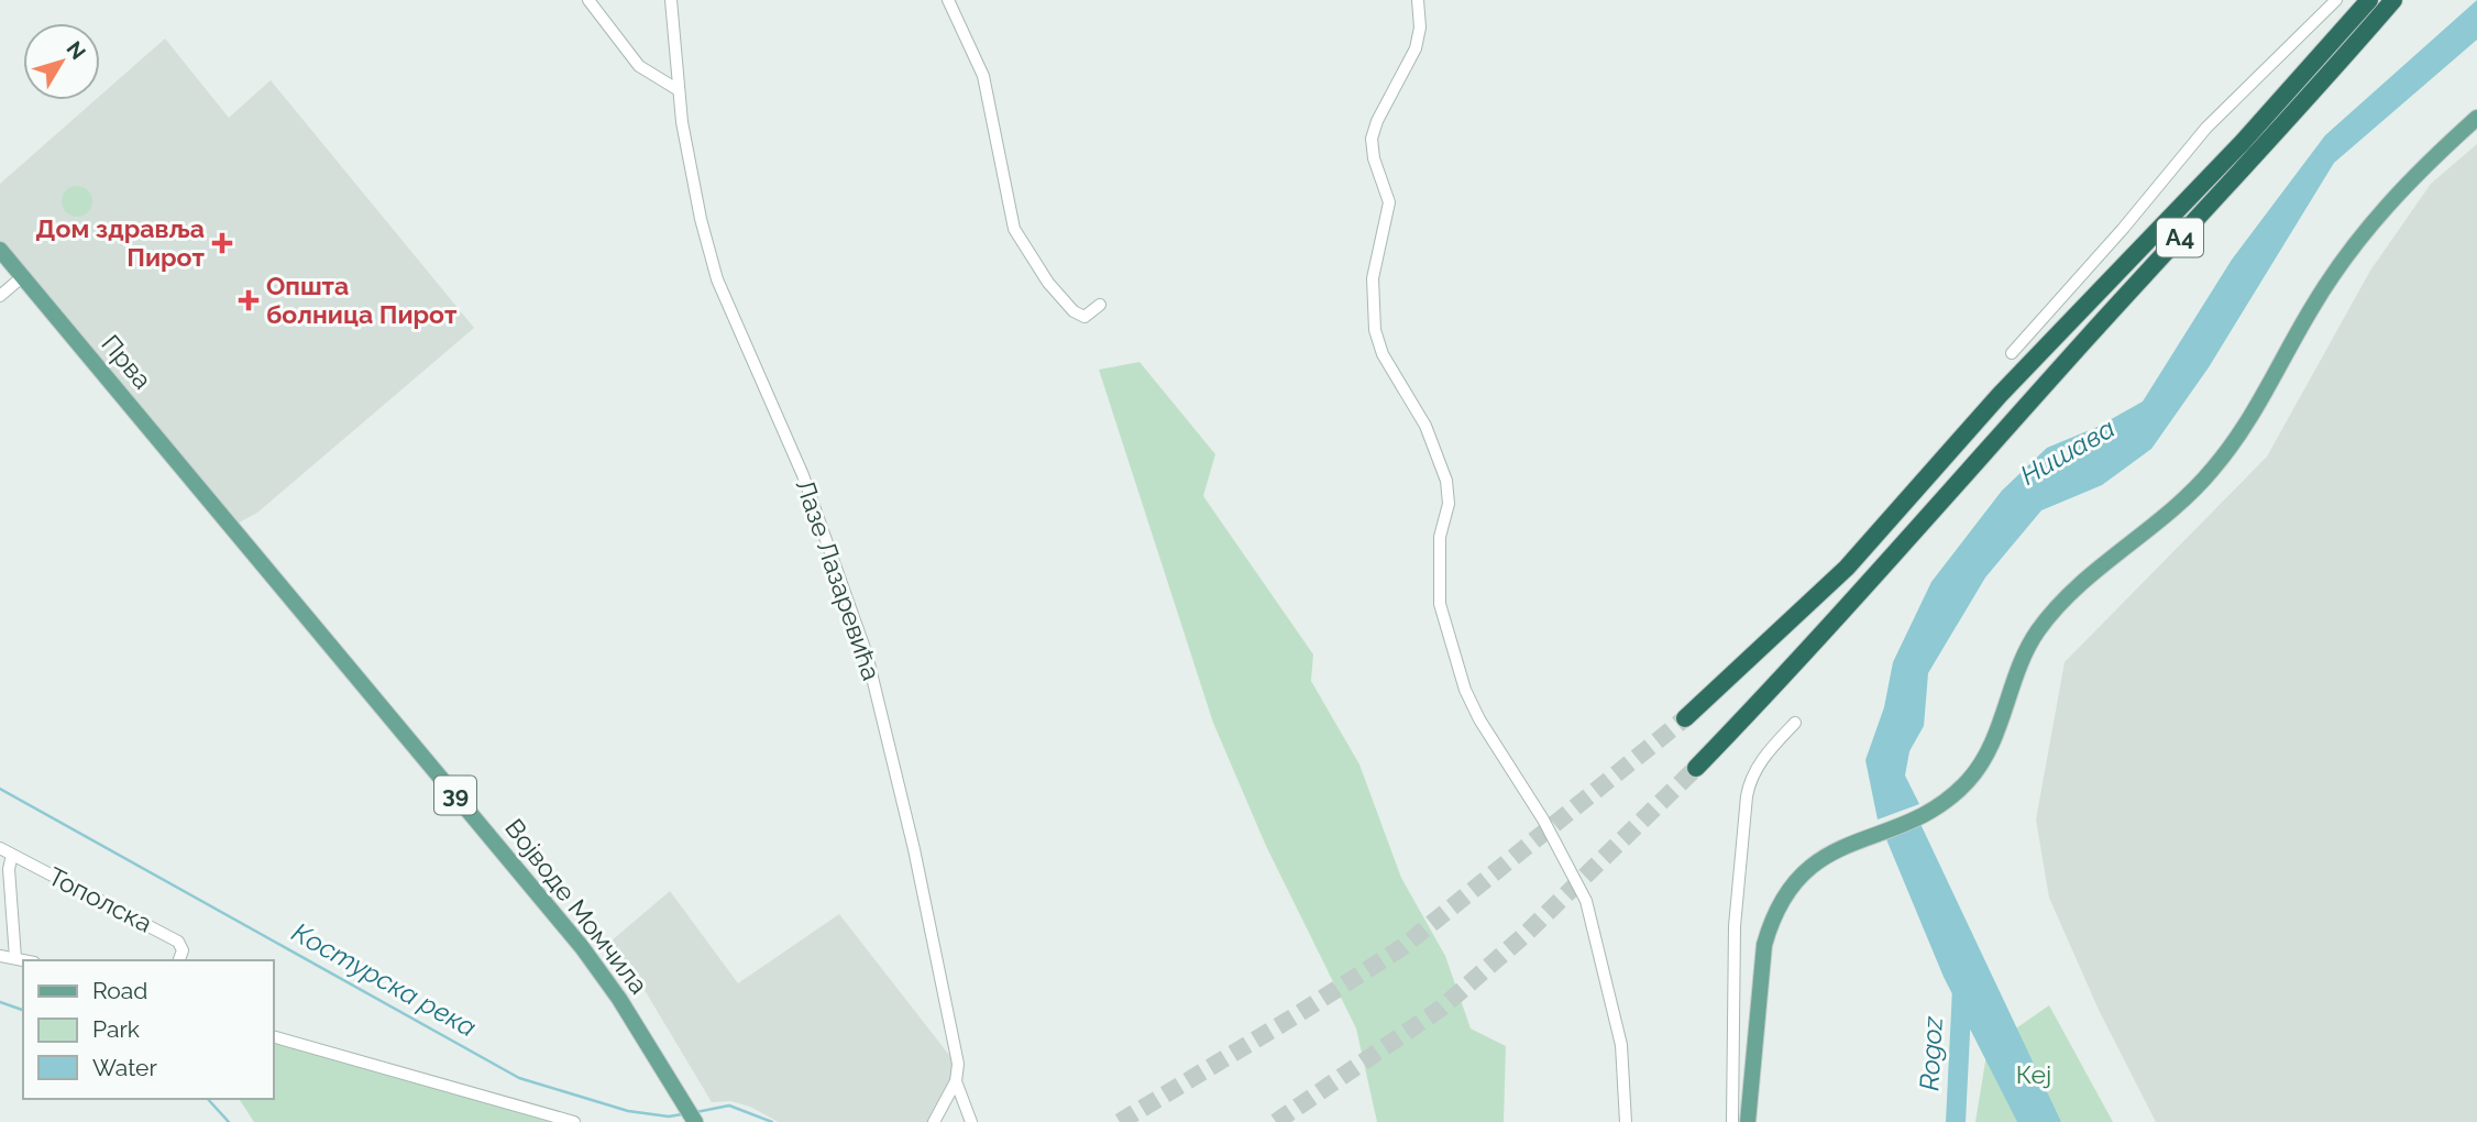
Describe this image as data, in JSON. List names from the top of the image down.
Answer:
{
  "streets": {
    "highway": ["A4"],
    "main road": ["Прва", "39", "Војводе Момчила"],
    "street": ["Лазе Лазаревића", "Тополска"]
  },
  "crossings": [
    ["Прва", "Војводе Момчила"]
  ],
  "water": ["Нишава", "Костурска река", "Rogoz"],
  "parks": ["Кеј"],
  "places": {
    "health": ["Дом здравља Пирот", "Општа болница Пирот"]
  },
  "legend": ["Road", "Park", "Water"],
  "north": "top right"
}
